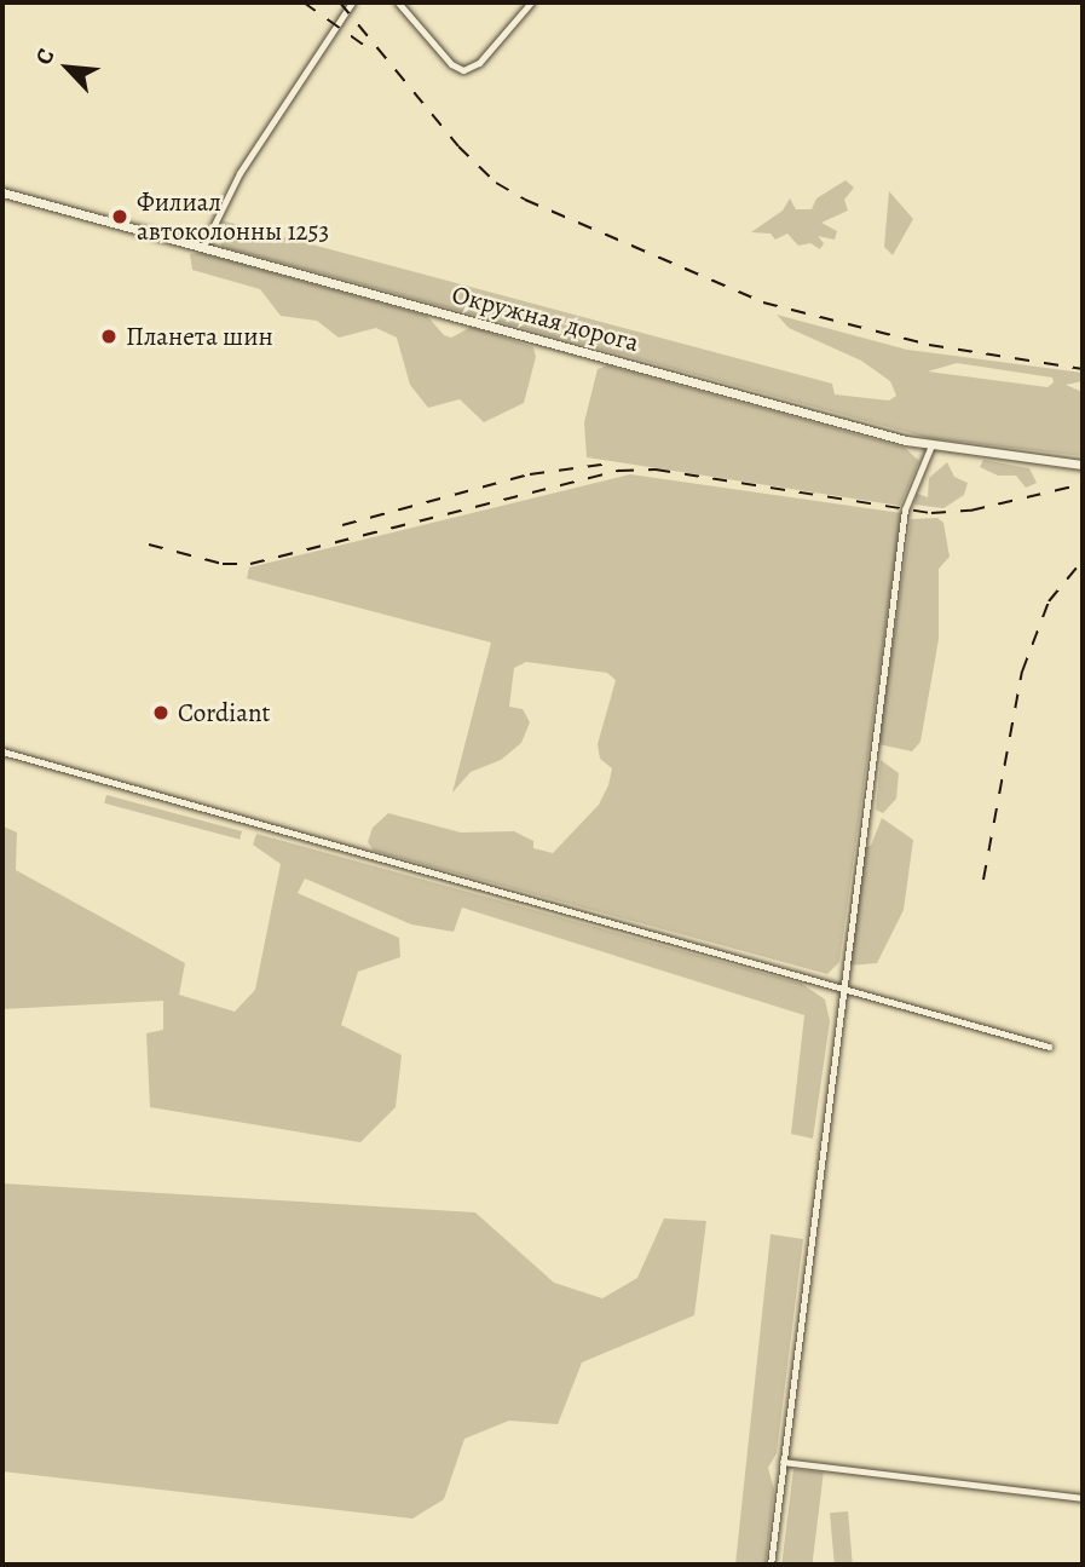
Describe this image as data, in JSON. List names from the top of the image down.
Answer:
{
  "streets": {
    "main road": ["Окружная дорога"]
  },
  "places": ["Филиал автоколонны 1253", "Планета шин", "Cordiant"],
  "north": "top left"
}
